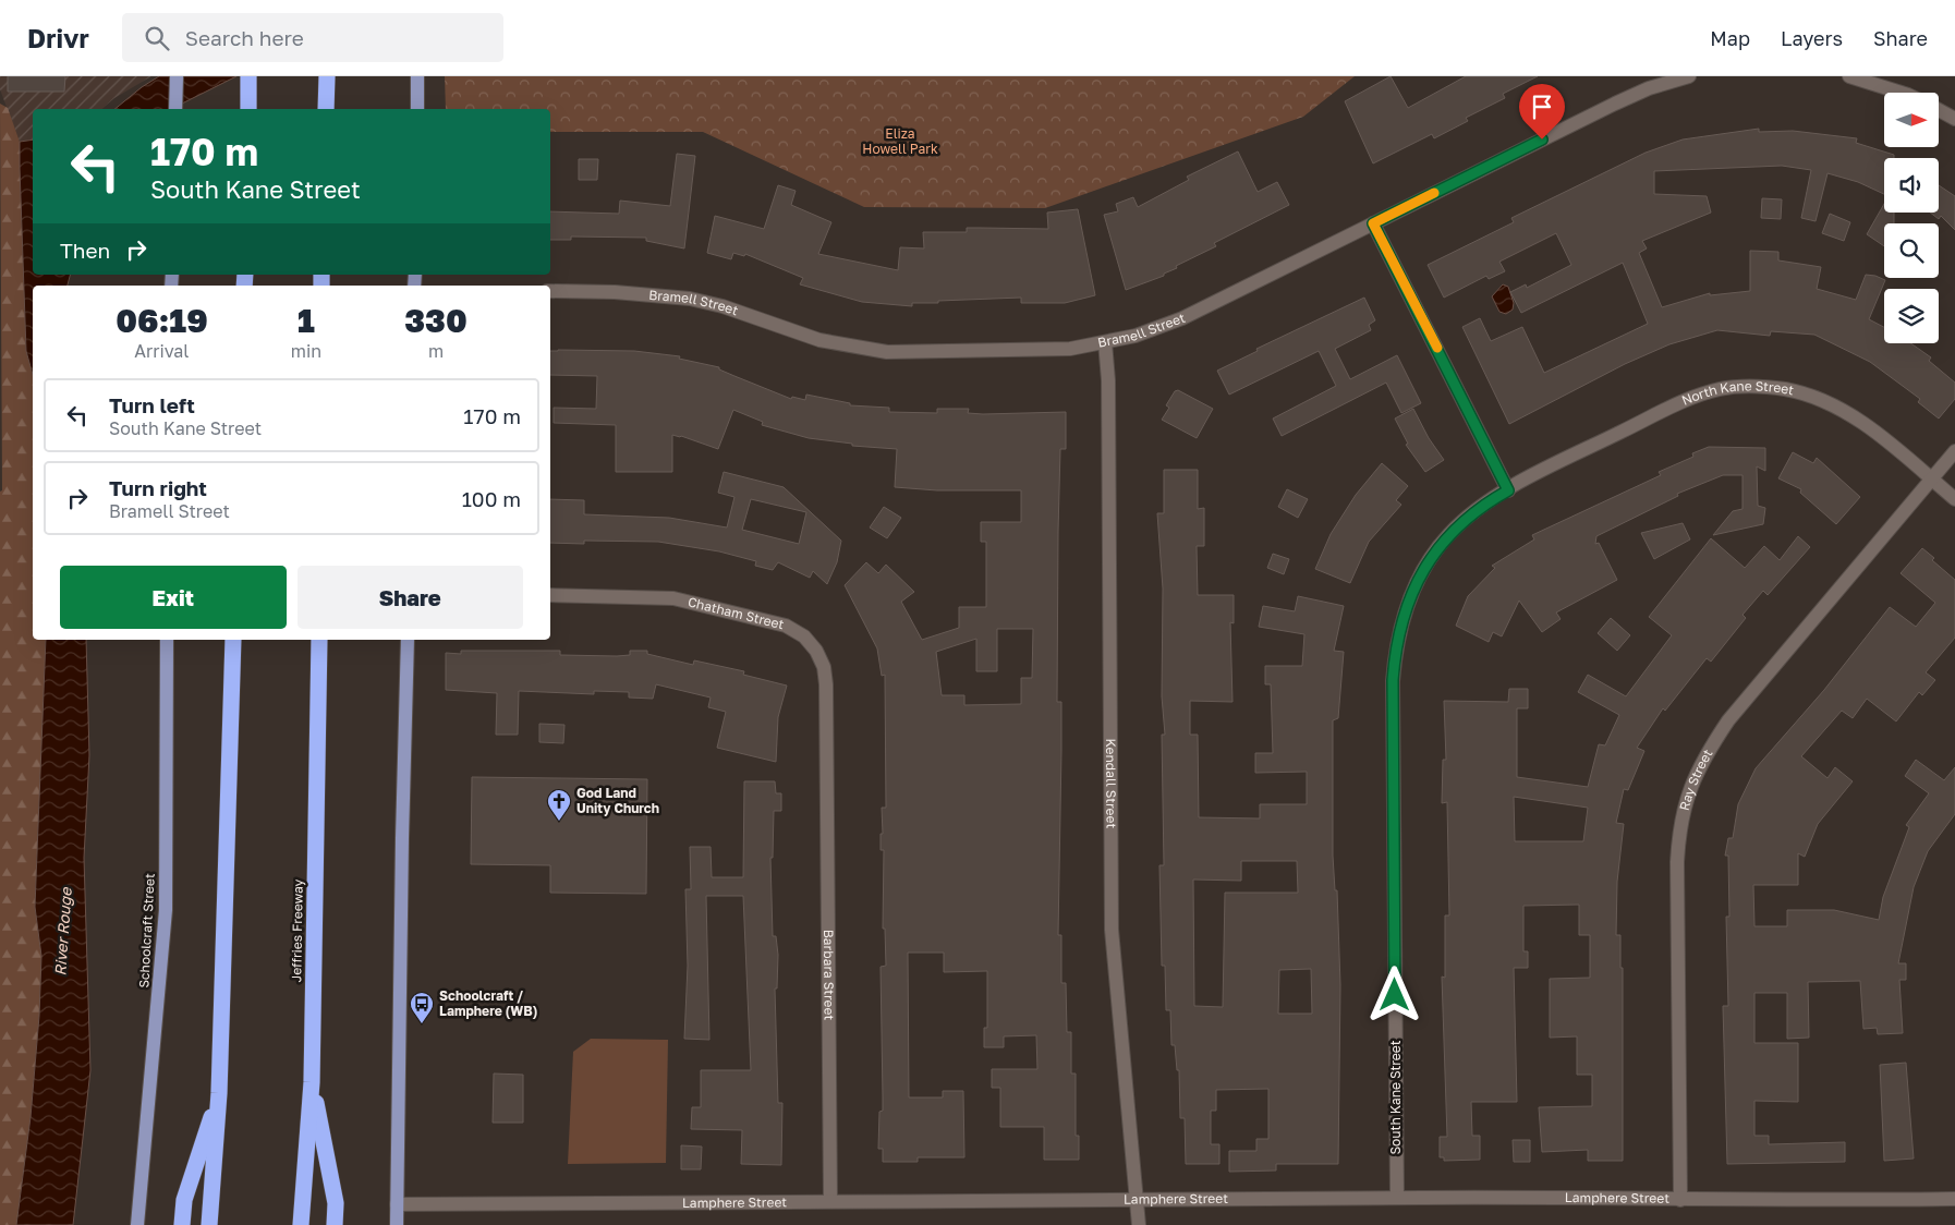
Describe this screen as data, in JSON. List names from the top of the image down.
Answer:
{
  "streets": {
    "highway": ["Jeffries Freeway"],
    "main road": ["Schoolcraft Street"],
    "street": [
      "Bramell Street",
      "North Kane Street",
      "Chatham Street",
      "Ray Street",
      "Kendall Street",
      "Barbara Street",
      "South Kane Street",
      "Lamphere Street"
    ]
  },
  "crossings": [
    ["Bramell Street", "Kendall Street"],
    ["North Kane Street", "Ray Street"],
    ["North Kane Street", "South Kane Street"],
    ["Chatham Street", "Barbara Street"],
    ["Ray Street", "Lamphere Street"],
    ["Kendall Street", "Lamphere Street"],
    ["Barbara Street", "Lamphere Street"],
    ["South Kane Street", "Lamphere Street"]
  ],
  "water": ["River Rouge"],
  "parks": ["Eliza Howell Park"],
  "places": {
    "church": ["God Land Unity Church"],
    "bus stop": ["Schoolcraft / Lamphere (WB)"]
  },
  "north": "right",
  "page": {
    "header": "Drivr",
    "search": "Search here",
    "nav": ["Map", "Layers", "Share"],
    "turn": ["170 m", "South Kane Street"],
    "then": "Then",
    "eta": [
      "06:19",
      "Arrival",
      "1",
      "min",
      "330",
      "m"
    ],
    "list": [
      {
        "name": "Turn left",
        "note": "South Kane Street",
        "value": "170 m"
      },
      {
        "name": "Turn right",
        "note": "Bramell Street",
        "value": "100 m"
      }
    ],
    "buttons": ["Exit", "Share"]
  }
}
